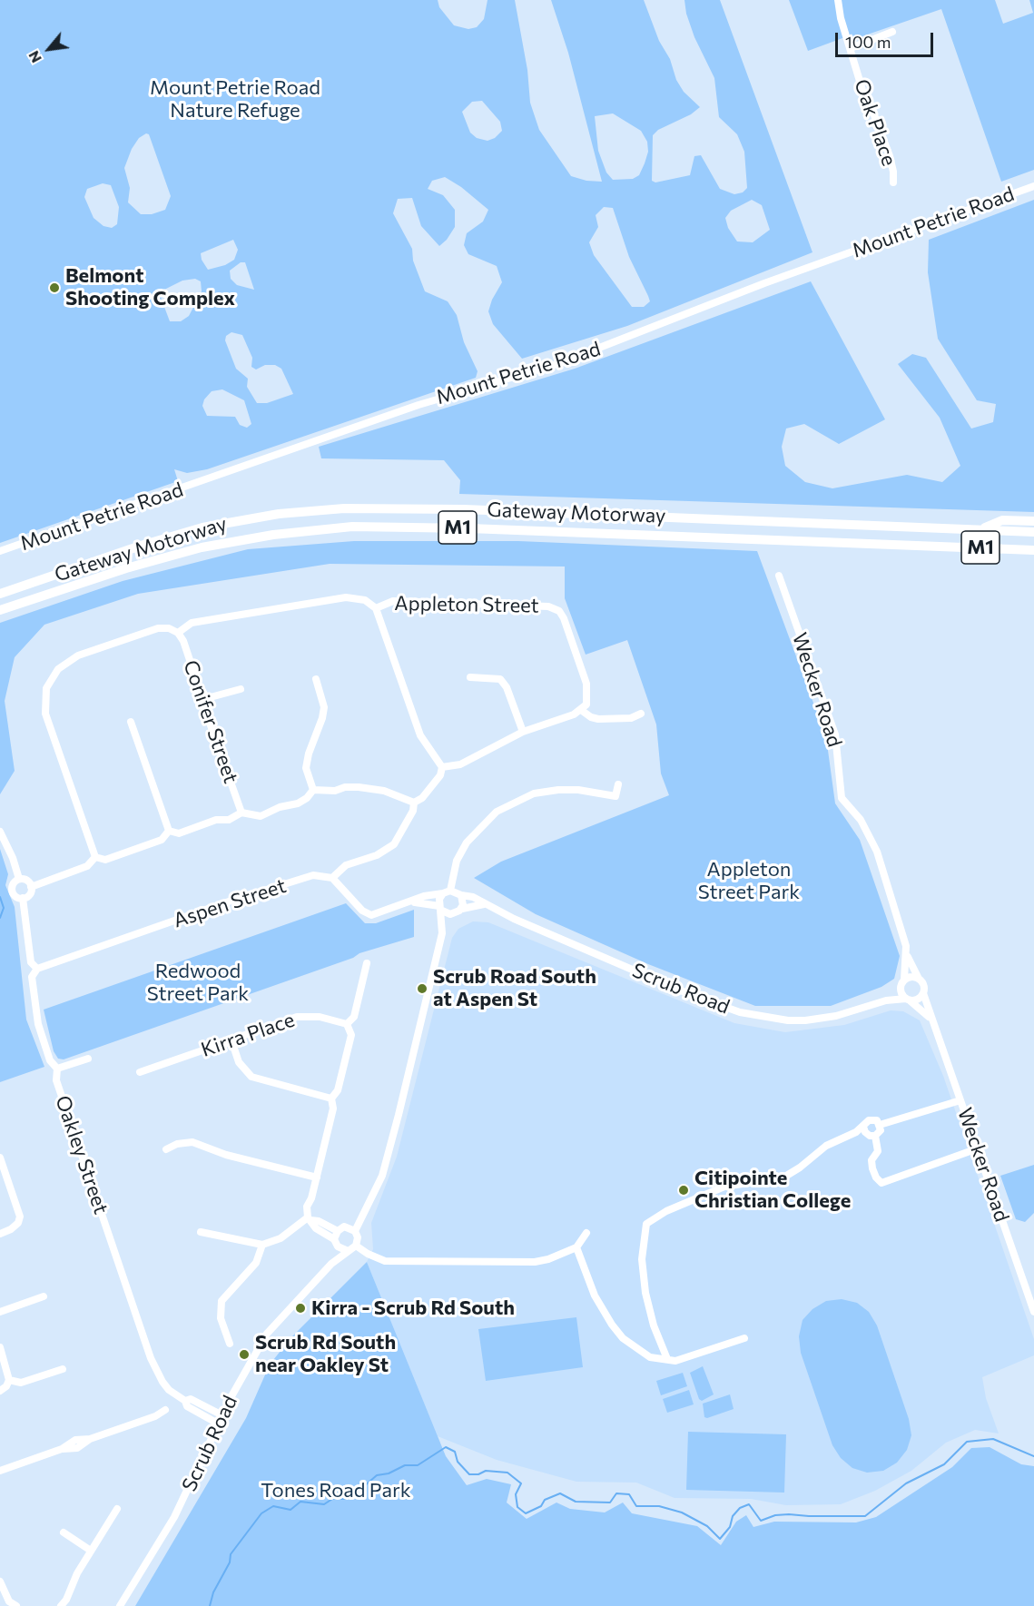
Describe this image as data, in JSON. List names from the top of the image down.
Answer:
{
  "streets": {
    "highway": ["Gateway Motorway", "M1"],
    "street": [
      "Oak Place",
      "Mount Petrie Road",
      "Appleton Street",
      "Wecker Road",
      "Conifer Street",
      "Aspen Street",
      "Scrub Road",
      "Kirra Place",
      "Oakley Street"
    ]
  },
  "crossings": [
    ["Wecker Road", "Scrub Road"],
    ["Aspen Street", "Oakley Street"],
    ["Scrub Road", "Oakley Street"]
  ],
  "parks": [
    "Mount Petrie Road Nature Refuge",
    "Appleton Street Park",
    "Redwood Street Park",
    "Tones Road Park"
  ],
  "places": [
    "Belmont Shooting Complex",
    "Scrub Road South at Aspen St",
    "Citipointe Christian College",
    "Kirra - Scrub Rd South",
    "Scrub Rd South near Oakley St"
  ],
  "scale_bar": "100 m",
  "north": "bottom left"
}
